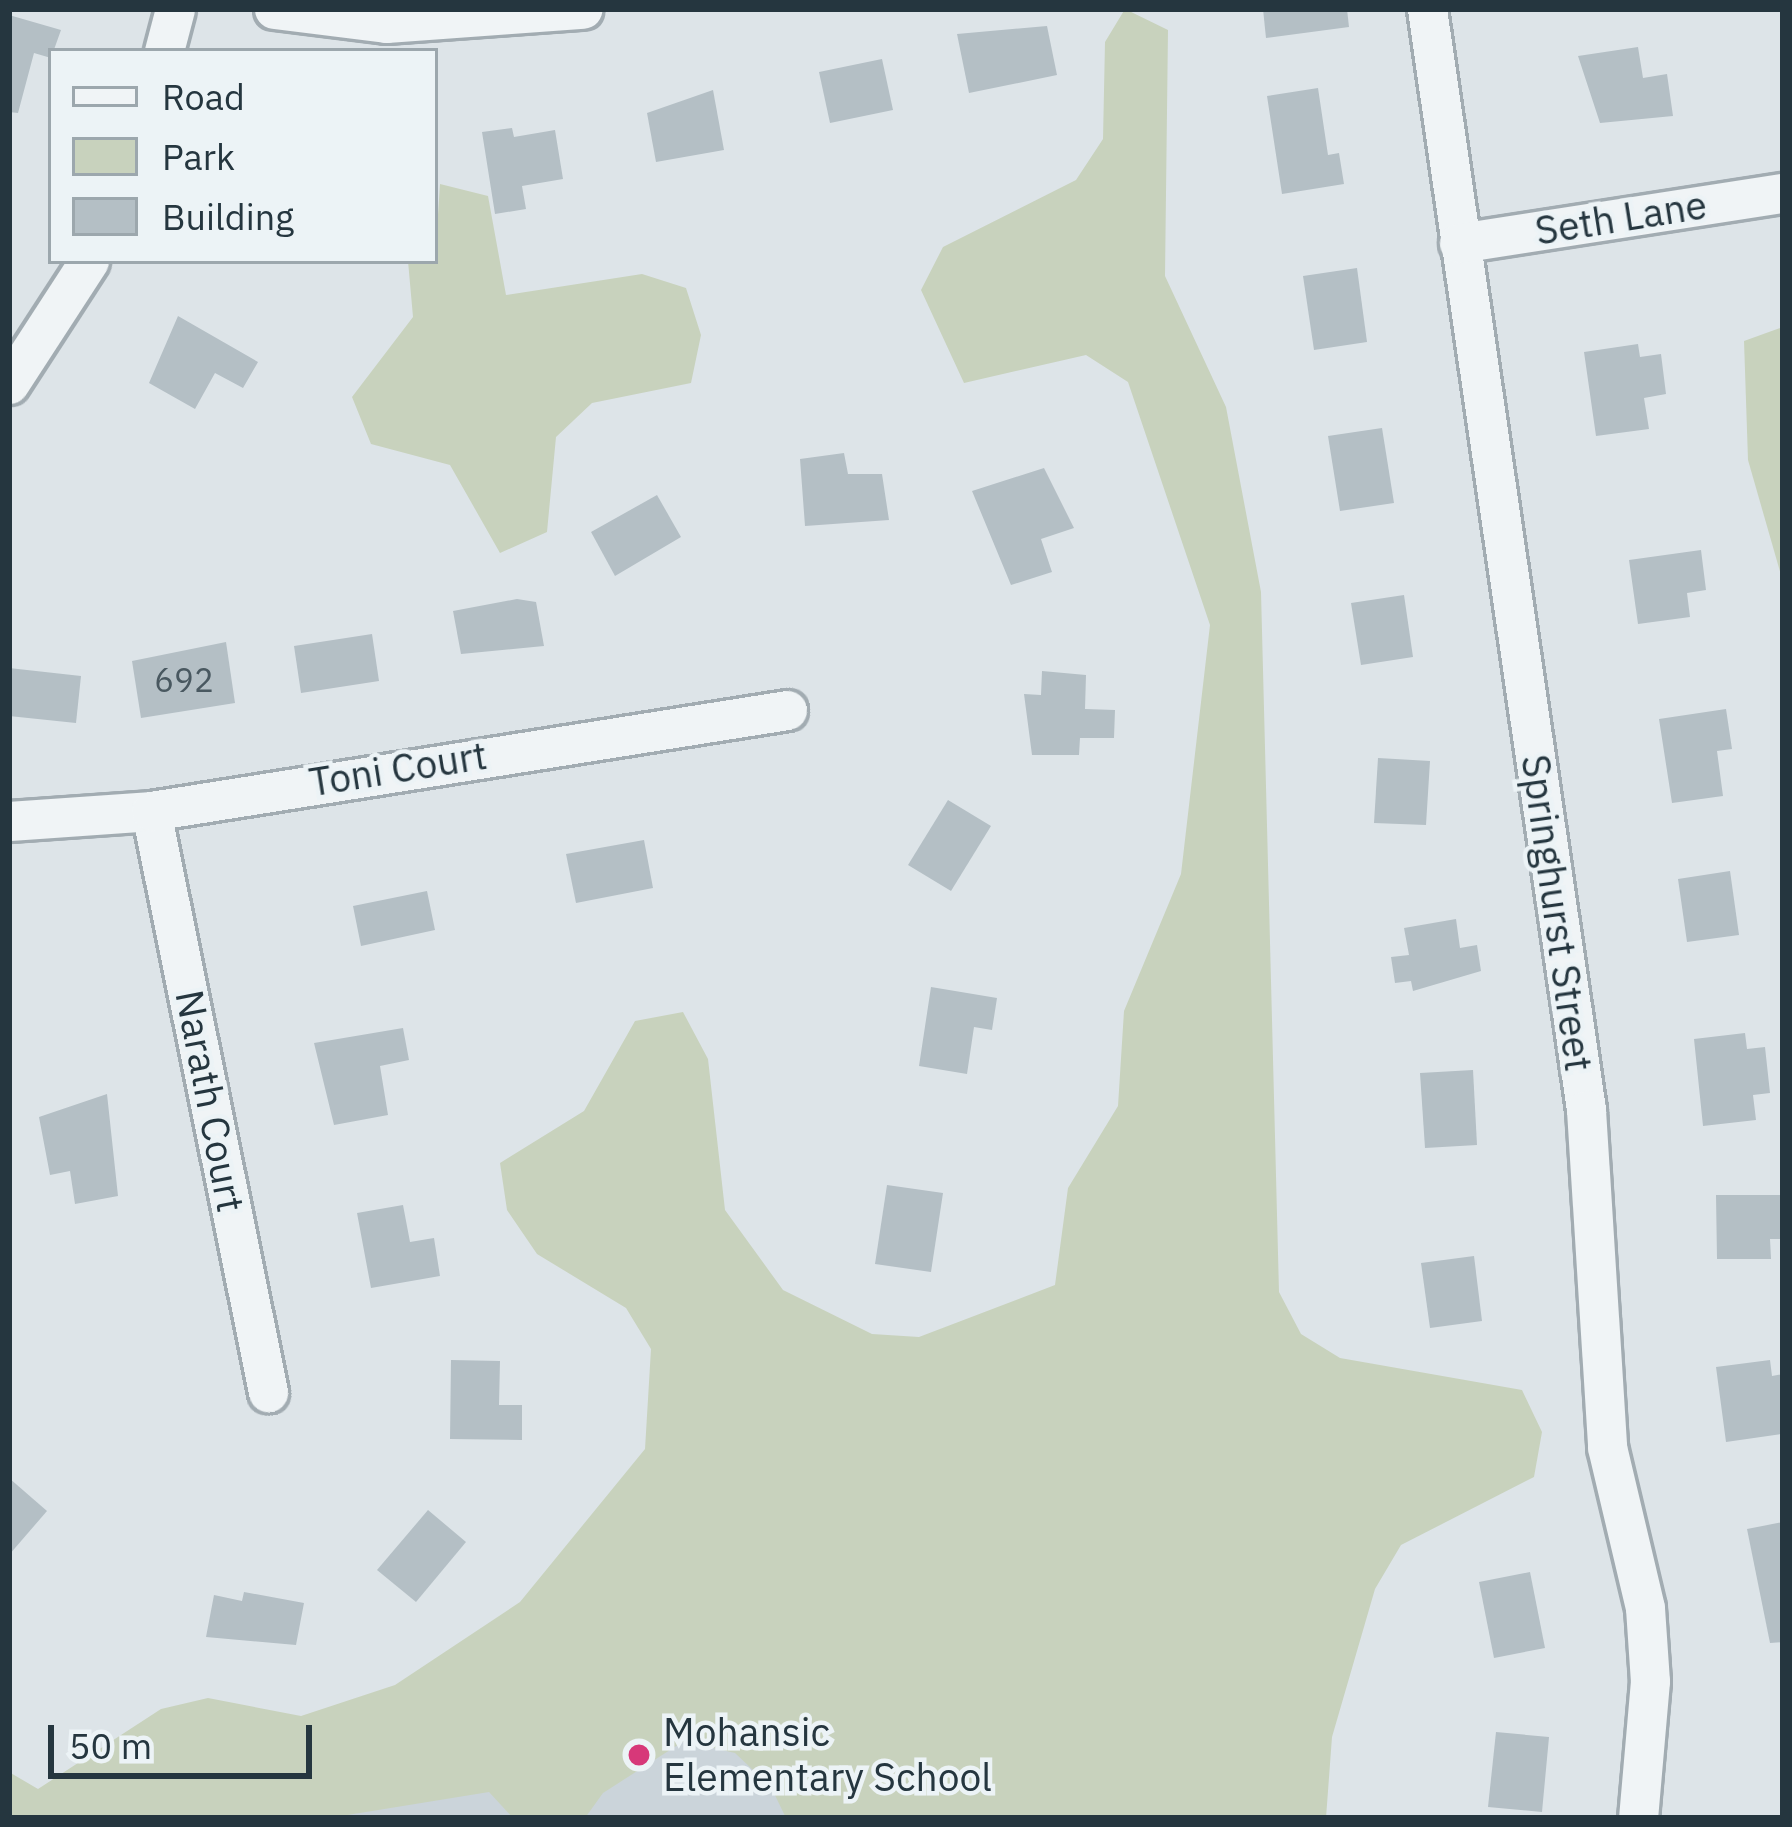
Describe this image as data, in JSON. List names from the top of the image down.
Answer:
{
  "streets": {
    "street": [
      "Seth Lane",
      "Toni Court",
      "Springhurst Street",
      "Narath Court"
    ]
  },
  "crossings": [
    ["Seth Lane", "Springhurst Street"],
    ["Toni Court", "Narath Court"]
  ],
  "places": ["Mohansic Elementary School"],
  "house_numbers": ["692"],
  "legend": ["Road", "Park", "Building"],
  "scale_bar": "50 m"
}
